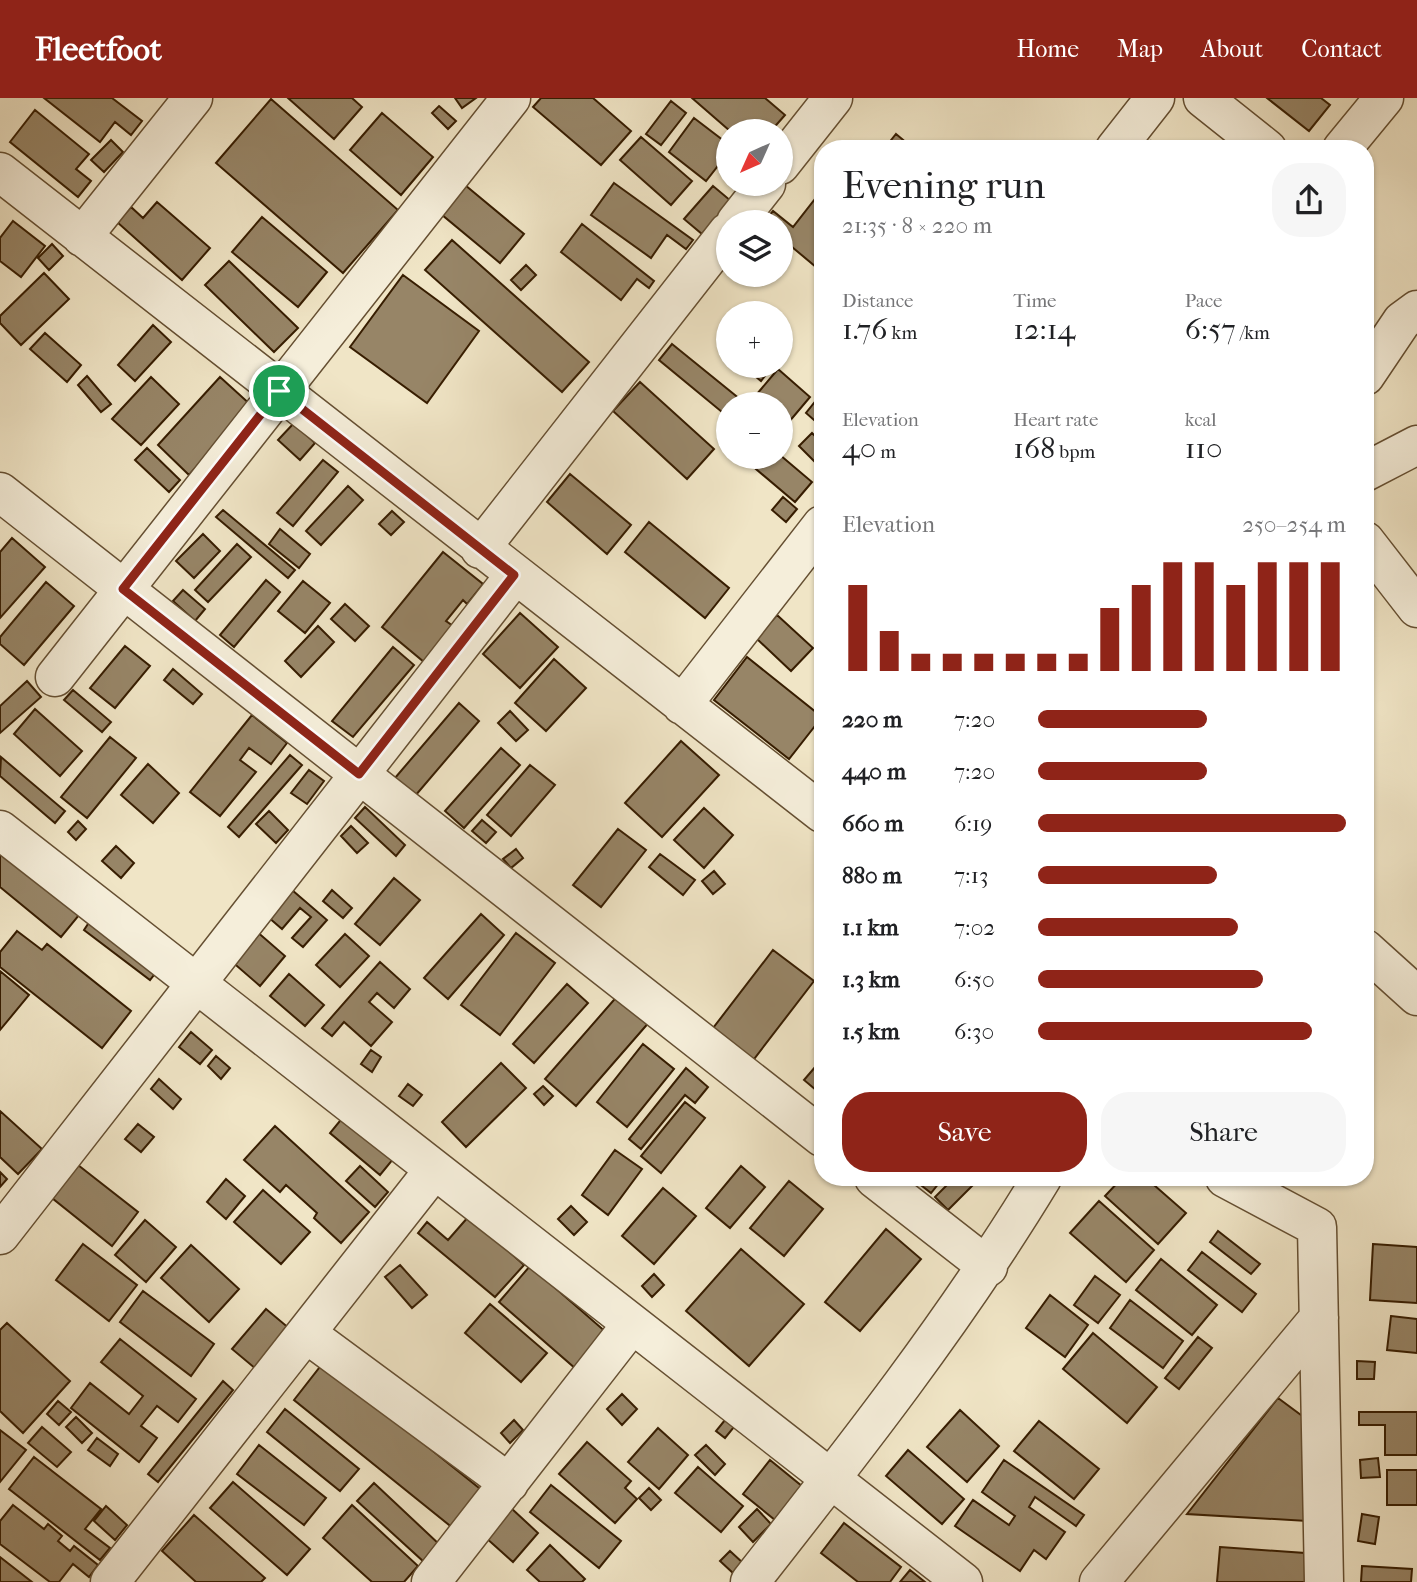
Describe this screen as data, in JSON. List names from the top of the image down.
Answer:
{
  "north": "bottom left",
  "page": {
    "header": "Fleetfoot",
    "nav": [
      "Home",
      "Map",
      "About",
      "Contact"
    ],
    "map_buttons": ["+", "−"],
    "heading": ["Evening run", "21:35 · 8 × 220 m"],
    "stats": [
      ["Distance", "1.76 km"],
      ["Time", "12:14"],
      ["Pace", "6:57 /km"],
      ["Elevation", "40 m"],
      ["Heart rate", "168 bpm"],
      ["kcal", "110"]
    ],
    "chart": ["Elevation", "250–254 m"],
    "list": [
      {
        "name": "220 m",
        "note": "7:20"
      },
      {
        "name": "440 m",
        "note": "7:20"
      },
      {
        "name": "660 m",
        "note": "6:19"
      },
      {
        "name": "880 m",
        "note": "7:13"
      },
      {
        "name": "1.1 km",
        "note": "7:02"
      },
      {
        "name": "1.3 km",
        "note": "6:50"
      },
      {
        "name": "1.5 km",
        "note": "6:30"
      }
    ],
    "buttons": ["Save", "Share"]
  }
}
